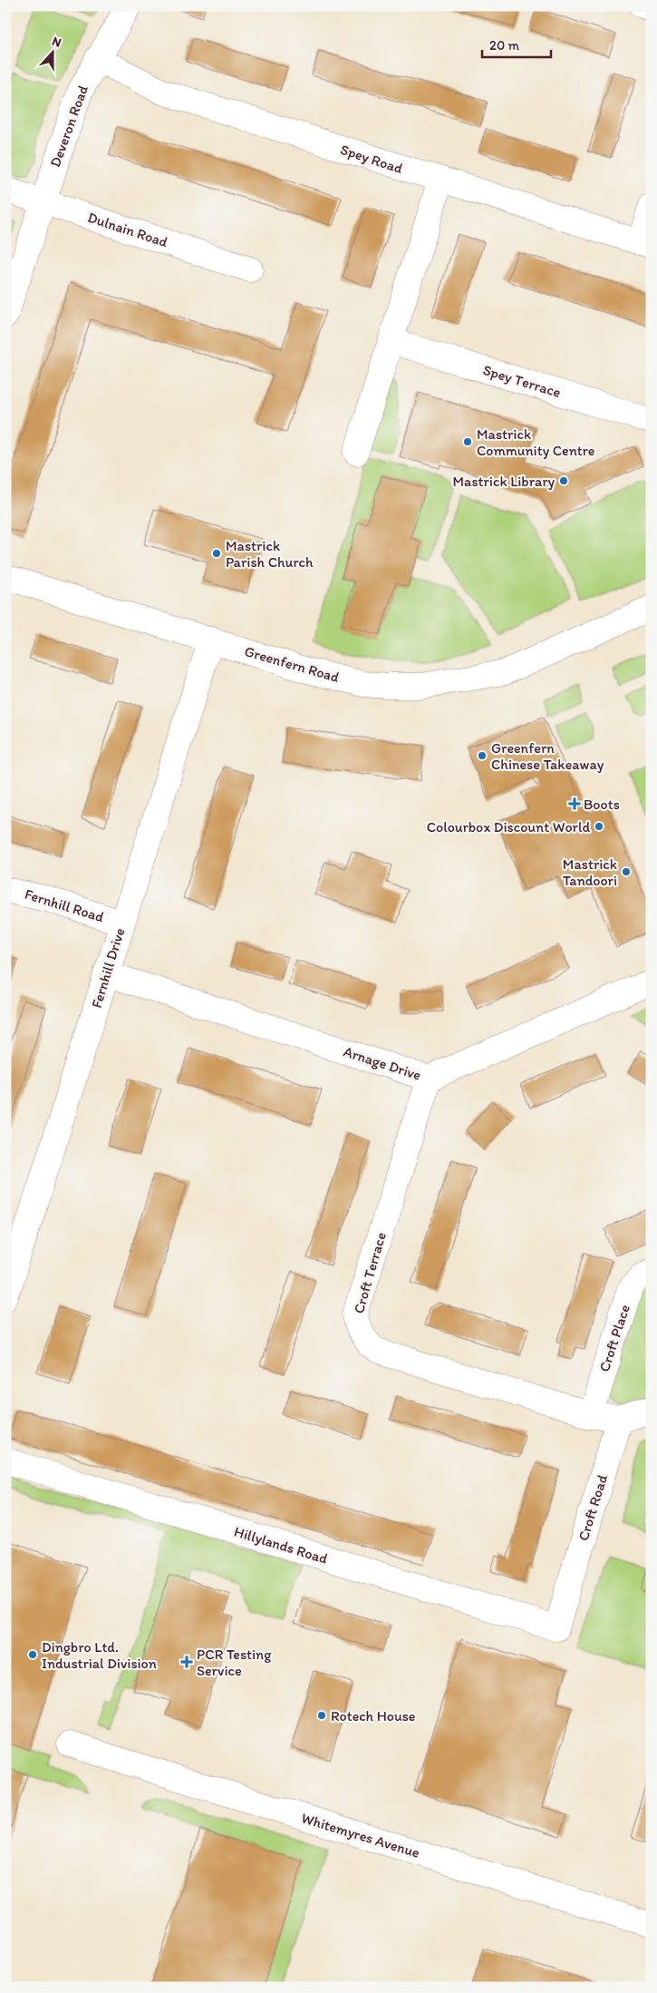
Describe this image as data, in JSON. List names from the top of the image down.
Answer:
{
  "streets": {
    "street": [
      "Deveron Road",
      "Spey Road",
      "Dulnain Road",
      "Spey Terrace",
      "Greenfern Road",
      "Fernhill Road",
      "Fernhill Drive",
      "Arnage Drive",
      "Croft Terrace",
      "Croft Place",
      "Croft Road",
      "Hillylands Road",
      "Whitemyres Avenue"
    ]
  },
  "crossings": [
    ["Deveron Road", "Spey Road"],
    ["Deveron Road", "Dulnain Road"],
    ["Greenfern Road", "Fernhill Drive"],
    ["Fernhill Road", "Fernhill Drive"],
    ["Fernhill Drive", "Arnage Drive"],
    ["Arnage Drive", "Croft Terrace"],
    ["Croft Terrace", "Croft Place"],
    ["Croft Terrace", "Croft Road"],
    ["Croft Road", "Hillylands Road"]
  ],
  "places": {
    "other": [
      "Mastrick Community Centre",
      "Mastrick Library",
      "Mastrick Parish Church",
      "Greenfern Chinese Takeaway",
      "Colourbox Discount World",
      "Mastrick Tandoori",
      "Dingbro Ltd. Industrial Division",
      "Rotech House"
    ],
    "health": ["Boots", "PCR Testing Service"]
  },
  "scale_bar": "20 m",
  "north": "top"
}
